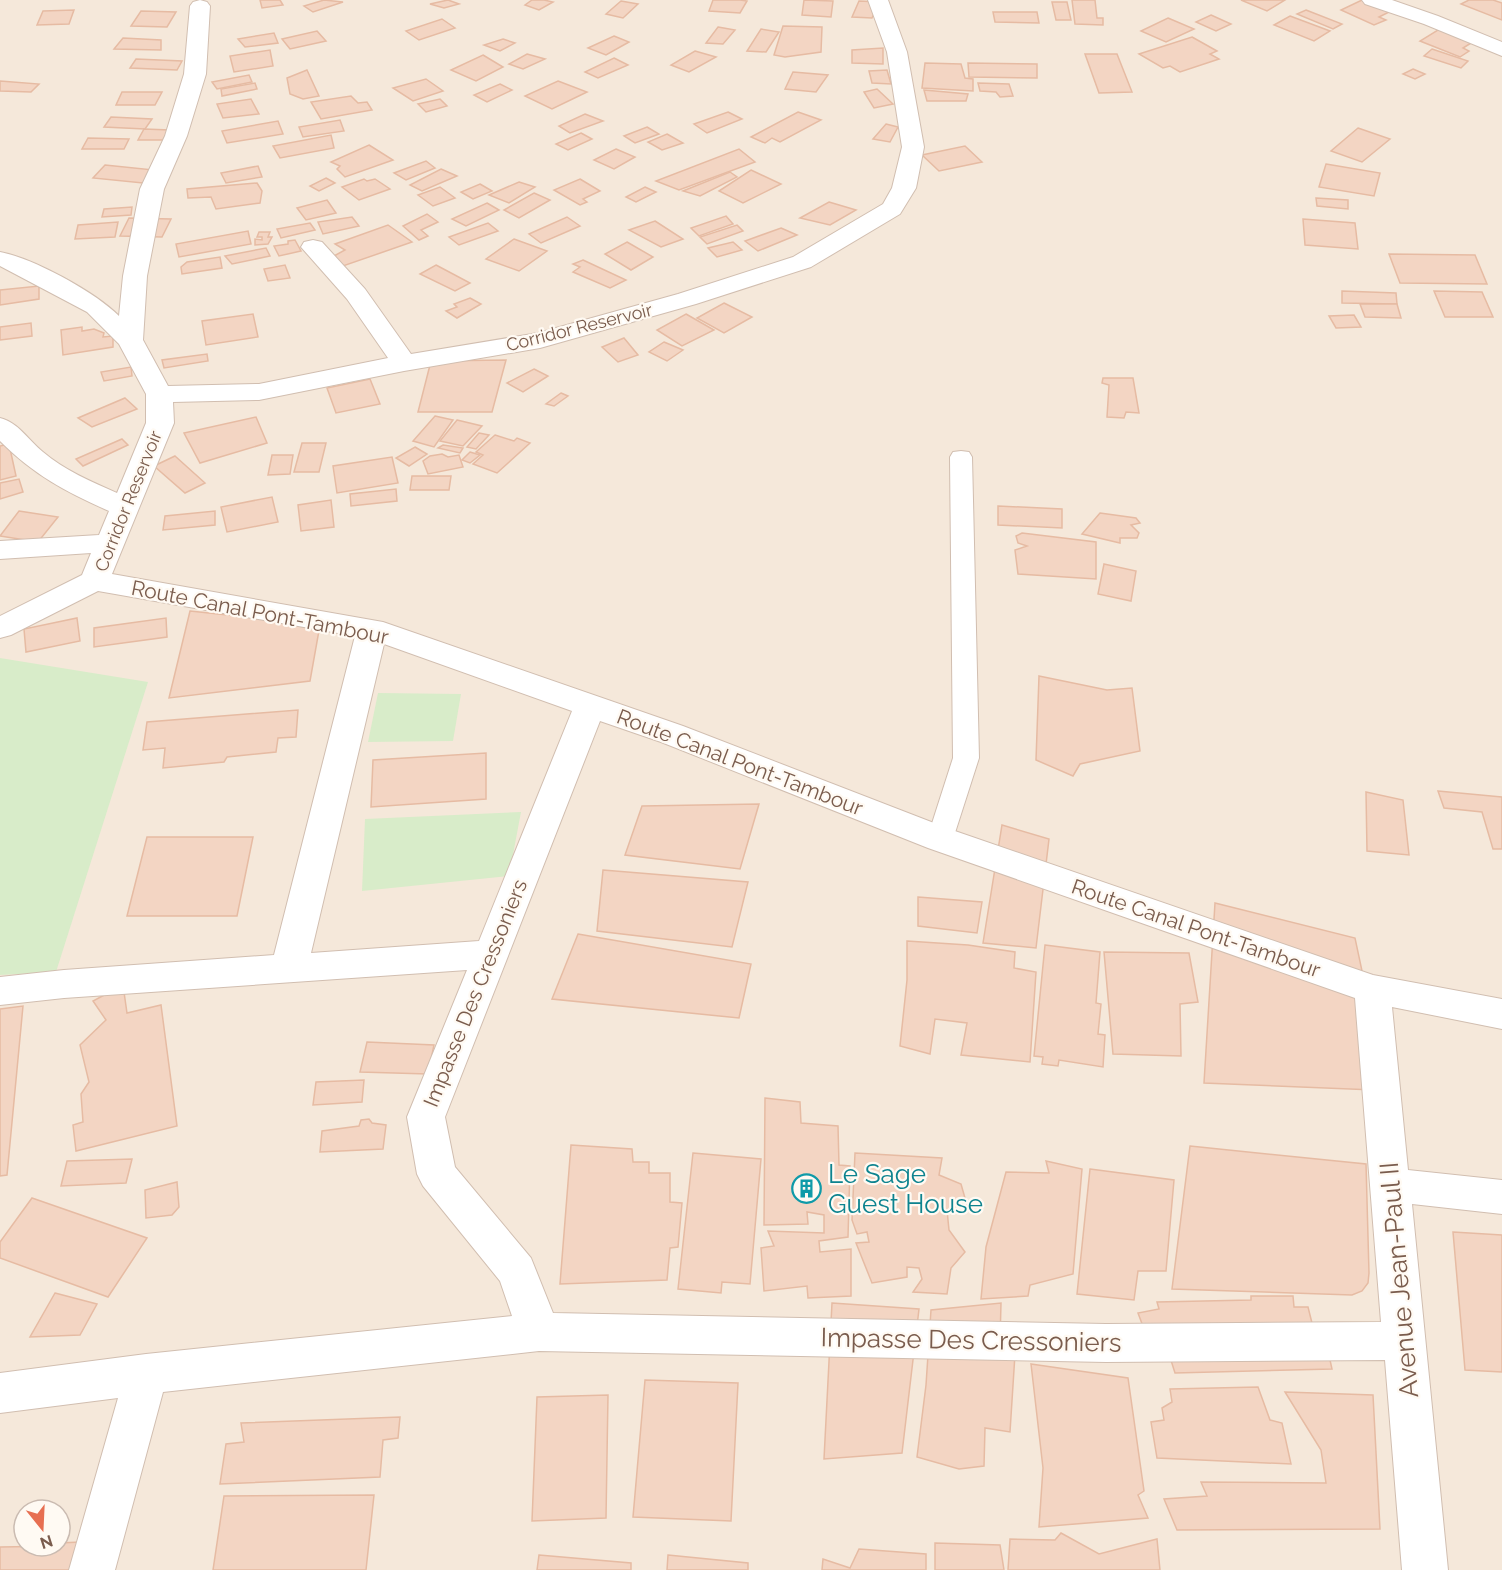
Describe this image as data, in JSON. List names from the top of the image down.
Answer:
{
  "streets": {
    "street": [
      "Corridor Reservoir",
      "Route Canal Pont-Tambour",
      "Impasse Des Cressoniers",
      "Avenue Jean-Paul II"
    ]
  },
  "crossings": [
    ["Corridor Reservoir", "Route Canal Pont-Tambour"],
    ["Route Canal Pont-Tambour", "Impasse Des Cressoniers"],
    ["Route Canal Pont-Tambour", "Avenue Jean-Paul II"],
    ["Impasse Des Cressoniers", "Avenue Jean-Paul II"]
  ],
  "places": {
    "building": ["Le Sage Guest House"]
  },
  "north": "bottom"
}
